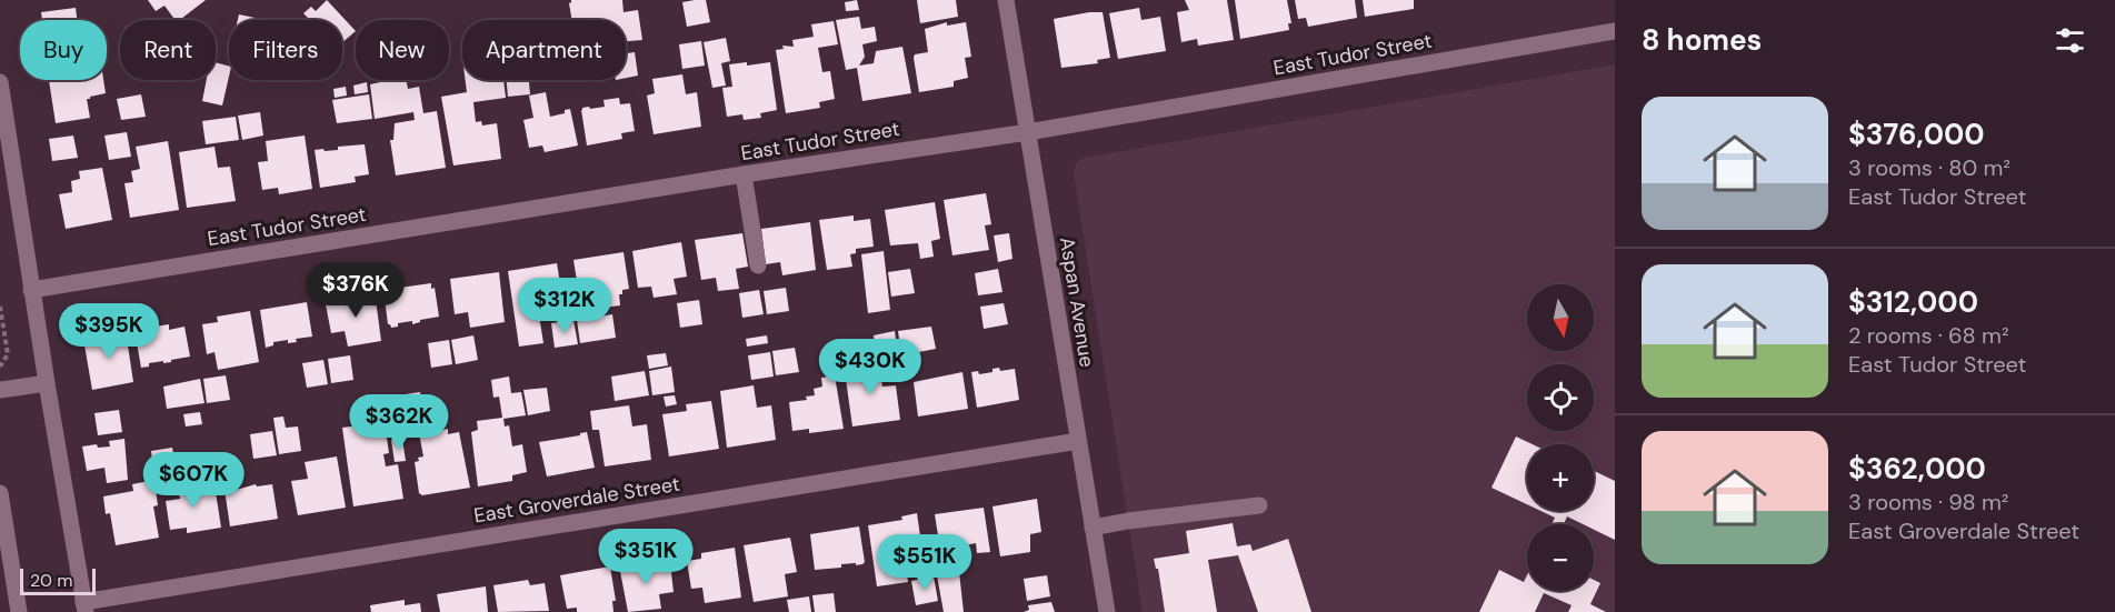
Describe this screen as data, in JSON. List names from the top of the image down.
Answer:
{
  "streets": {
    "street": ["East Tudor Street", "Aspan Avenue", "East Groverdale Street"]
  },
  "crossings": [
    ["East Tudor Street", "Aspan Avenue"],
    ["Aspan Avenue", "East Groverdale Street"]
  ],
  "scale_bar": "20 m",
  "north": "bottom",
  "page": {
    "heading": "8 homes",
    "chip": [
      "Buy",
      "Rent",
      "Filters",
      "New",
      "Apartment"
    ],
    "list": [
      {
        "name": "$376,000",
        "note": "3 rooms · 80 m² · East Tudor Street"
      },
      {
        "name": "$312,000",
        "note": "2 rooms · 68 m² · East Tudor Street"
      },
      {
        "name": "$362,000",
        "note": "3 rooms · 98 m² · East Groverdale Street"
      }
    ],
    "price": [
      "$376K",
      "$312K",
      "$395K",
      "$430K",
      "$362K",
      "$607K",
      "$351K",
      "$551K"
    ],
    "map_buttons": ["+", "−"],
    "scale": "20 m"
  }
}
